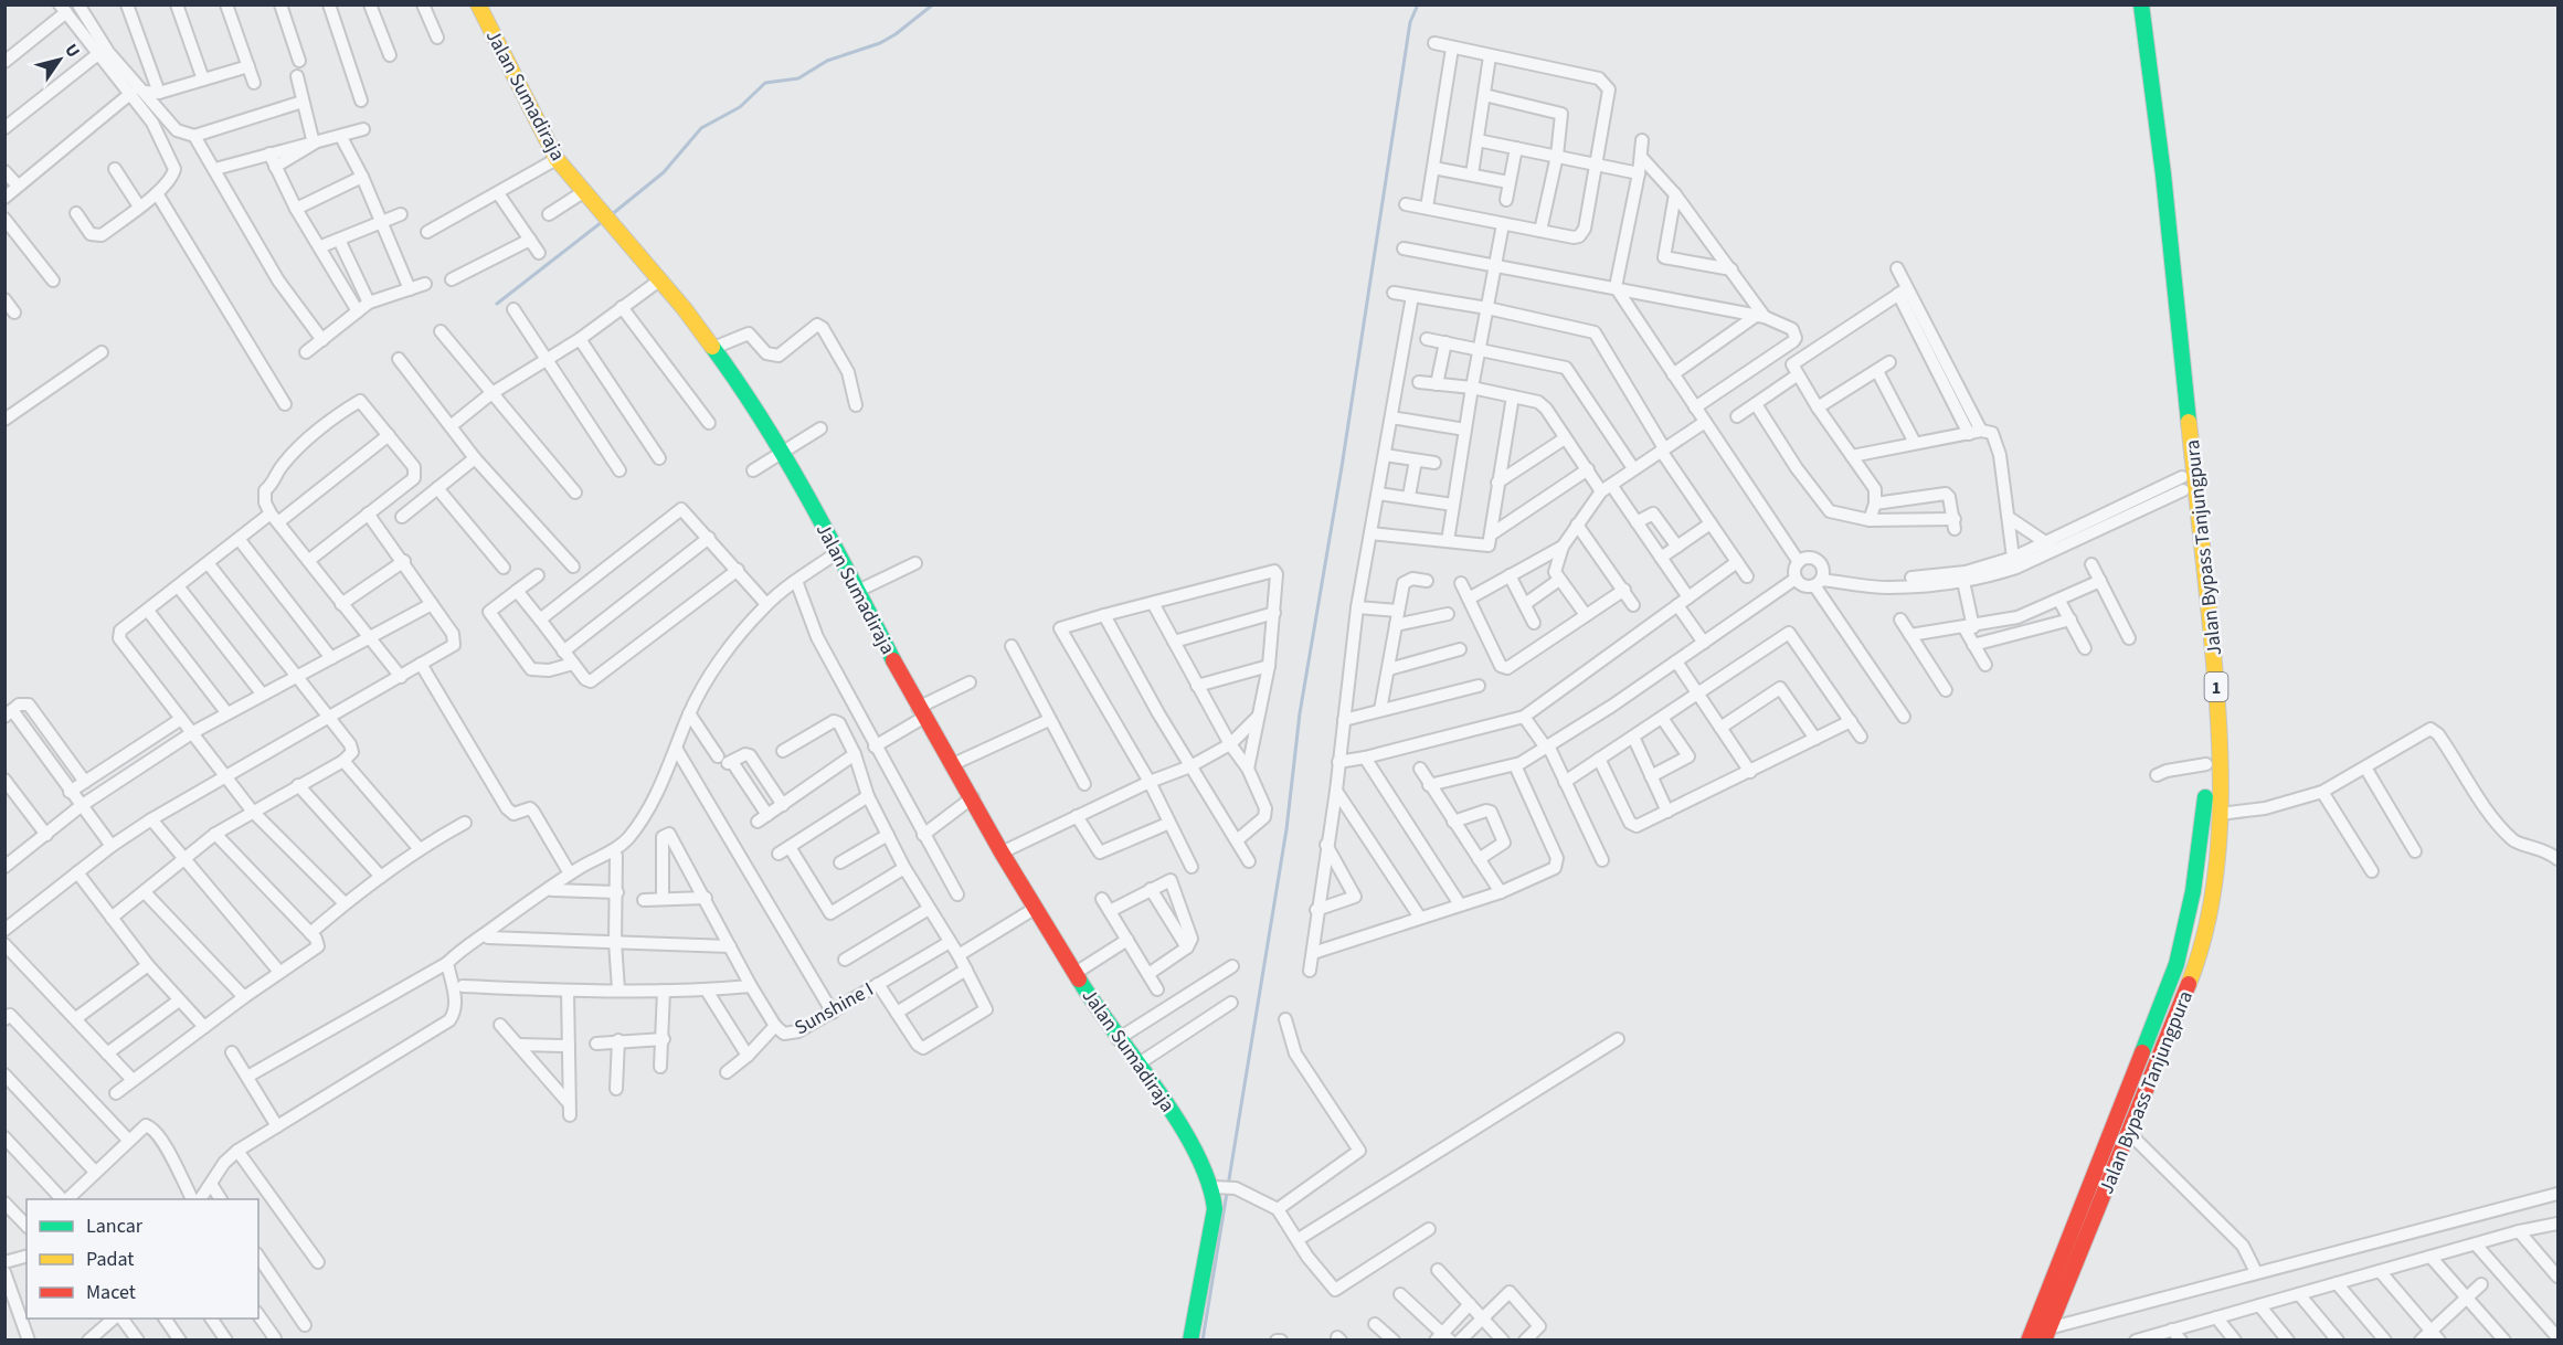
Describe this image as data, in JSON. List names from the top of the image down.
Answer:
{
  "streets": {
    "main road": ["Jalan Sumadiraja", "Jalan Bypass Tanjungpura", "1"],
    "street": ["Sunshine I"]
  },
  "legend": ["Lancar", "Padat", "Macet"],
  "north": "top right"
}
